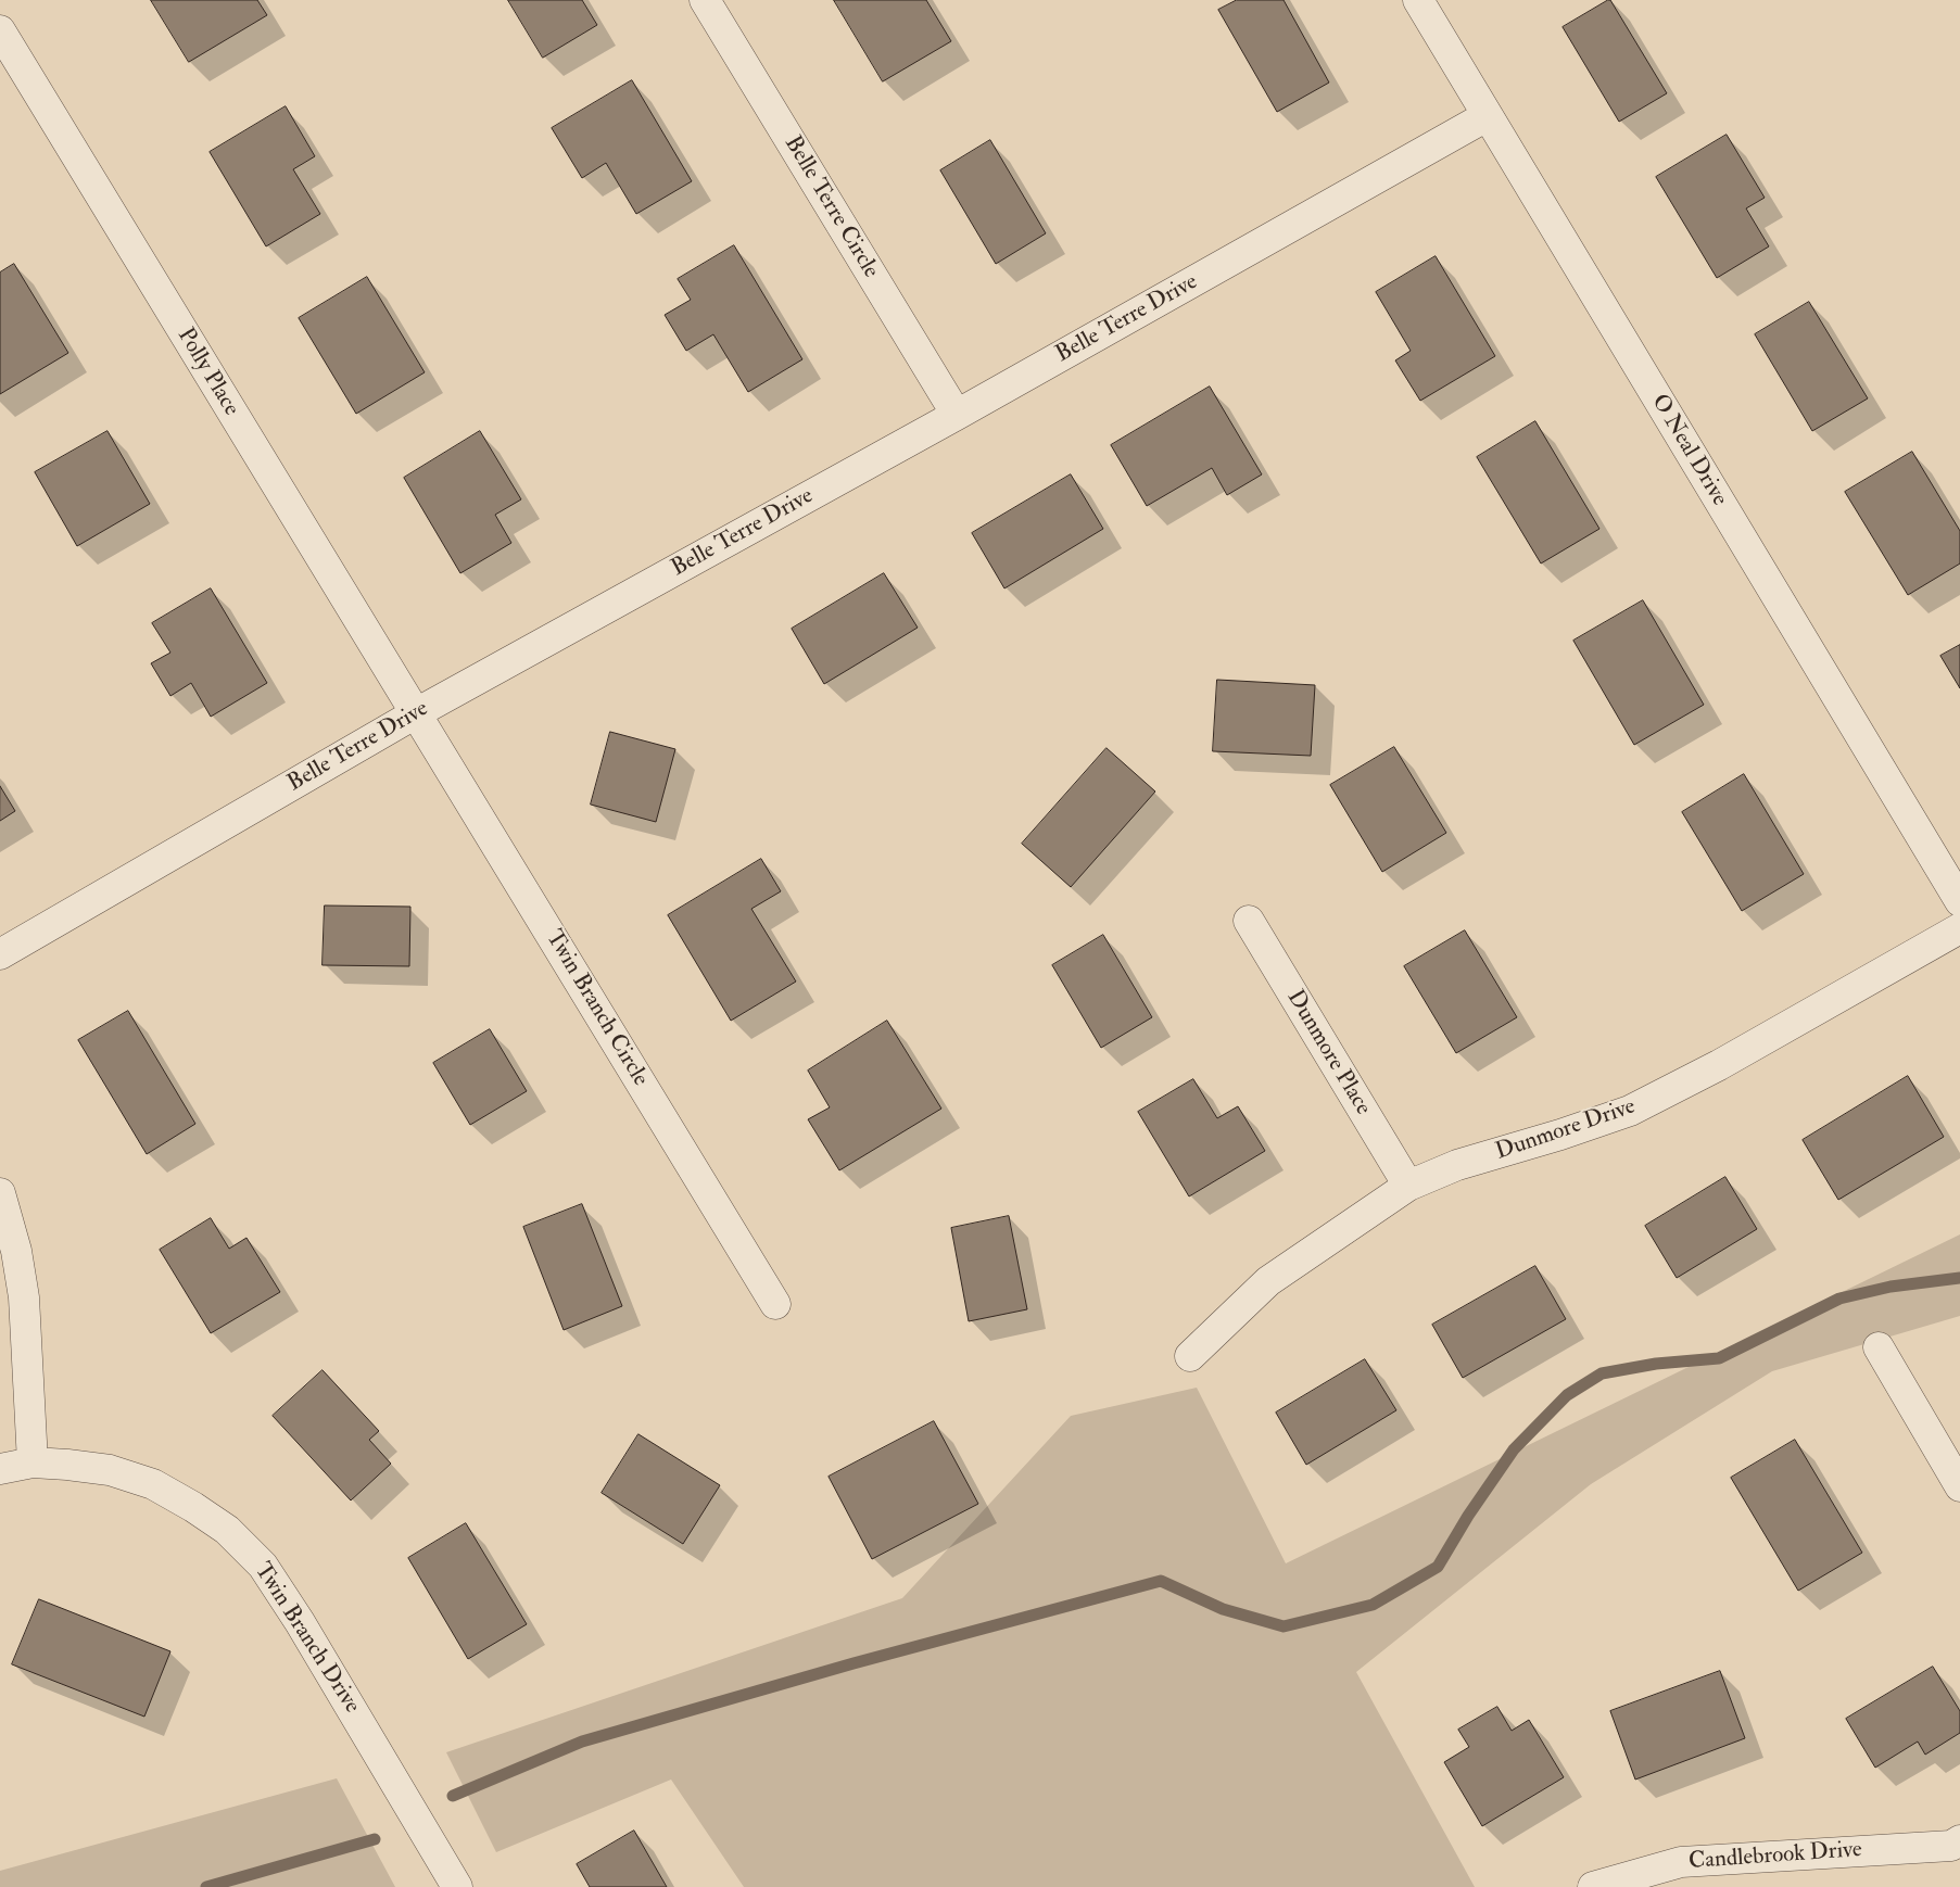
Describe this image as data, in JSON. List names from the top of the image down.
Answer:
{
  "streets": {
    "street": [
      "Belle Terre Circle",
      "Belle Terre Drive",
      "Polly Place",
      "O Neal Drive",
      "Twin Branch Circle",
      "Dunmore Place",
      "Dunmore Drive",
      "Twin Branch Drive",
      "Candlebrook Drive"
    ]
  },
  "crossings": [
    ["Belle Terre Circle", "Belle Terre Drive"],
    ["Belle Terre Drive", "Polly Place"],
    ["Belle Terre Drive", "O Neal Drive"],
    ["Belle Terre Drive", "Twin Branch Circle"],
    ["Polly Place", "Twin Branch Circle"],
    ["Dunmore Place", "Dunmore Drive"]
  ]
}
